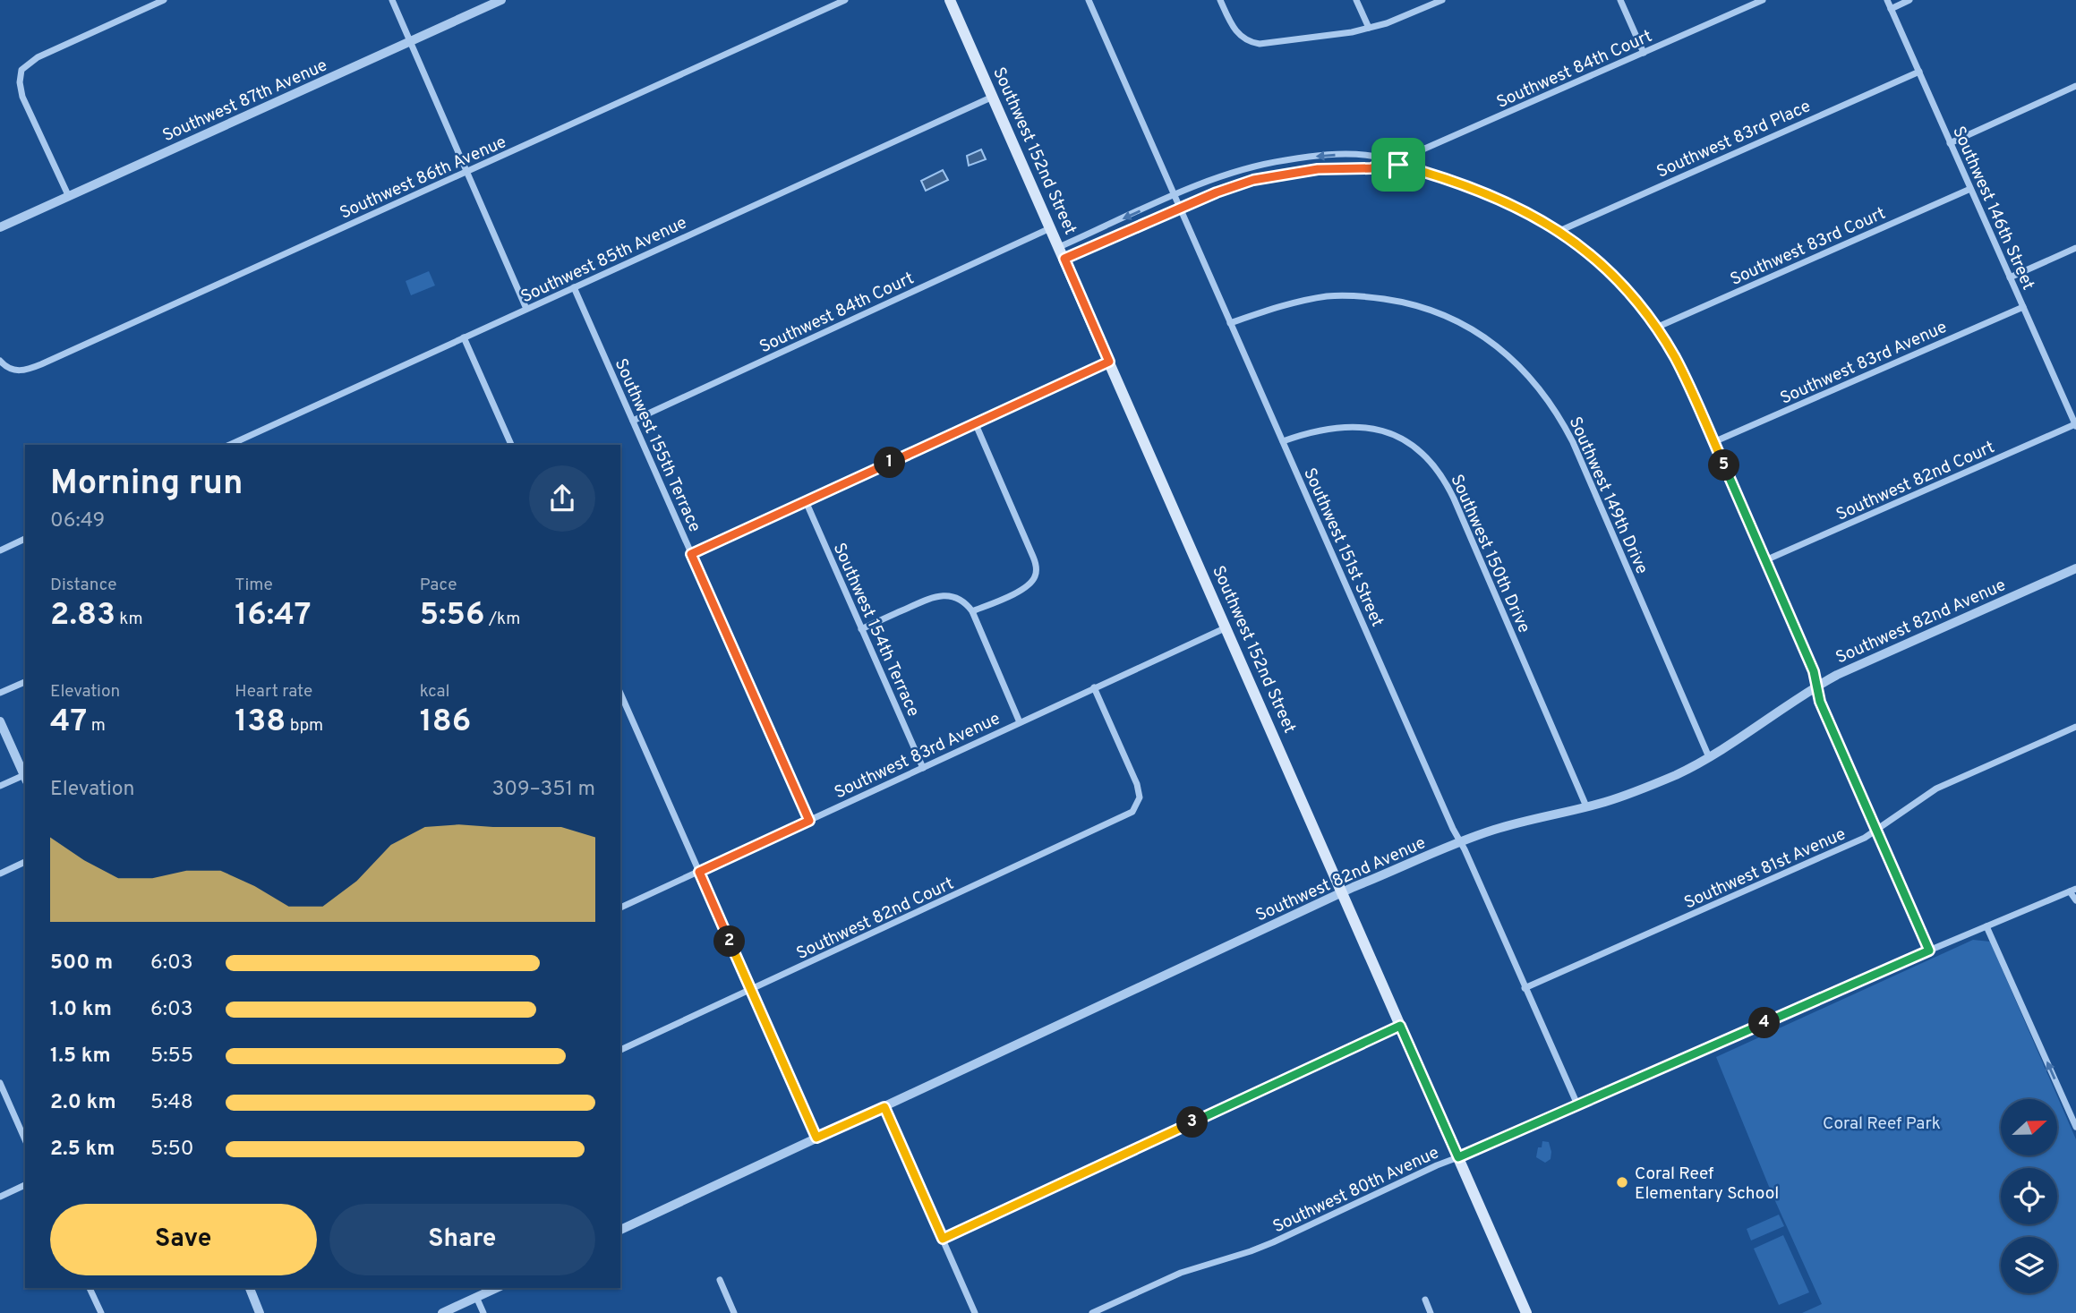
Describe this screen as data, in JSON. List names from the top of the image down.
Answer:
{
  "streets": {
    "main road": ["Southwest 152nd Street"],
    "street": [
      "Southwest 84th Court",
      "Southwest 87th Avenue",
      "Southwest 83rd Place",
      "Southwest 86th Avenue",
      "Southwest 146th Street",
      "Southwest 83rd Court",
      "Southwest 85th Avenue",
      "Southwest 83rd Avenue",
      "Southwest 155th Terrace",
      "Southwest 82nd Court",
      "Southwest 149th Drive",
      "Southwest 151st Street",
      "Southwest 150th Drive",
      "Southwest 82nd Avenue",
      "Southwest 154th Terrace",
      "Southwest 81st Avenue",
      "Southwest 80th Avenue"
    ]
  },
  "crossings": [
    ["Southwest 84th Court", "Southwest 152nd Street"],
    ["Southwest 84th Court", "Southwest 155th Terrace"],
    ["Southwest 83rd Place", "Southwest 146th Street"],
    ["Southwest 152nd Street", "Southwest 85th Avenue"],
    ["Southwest 152nd Street", "Southwest 83rd Avenue"],
    ["Southwest 152nd Street", "Southwest 82nd Avenue"],
    ["Southwest 152nd Street", "Southwest 80th Avenue"],
    ["Southwest 146th Street", "Southwest 83rd Court"],
    ["Southwest 146th Street", "Southwest 83rd Avenue"],
    ["Southwest 146th Street", "Southwest 82nd Court"],
    ["Southwest 85th Avenue", "Southwest 155th Terrace"],
    ["Southwest 83rd Avenue", "Southwest 155th Terrace"],
    ["Southwest 83rd Avenue", "Southwest 82nd Court"],
    ["Southwest 83rd Avenue", "Southwest 154th Terrace"],
    ["Southwest 149th Drive", "Southwest 151st Street"],
    ["Southwest 149th Drive", "Southwest 82nd Avenue"],
    ["Southwest 151st Street", "Southwest 150th Drive"],
    ["Southwest 151st Street", "Southwest 82nd Avenue"],
    ["Southwest 151st Street", "Southwest 81st Avenue"],
    ["Southwest 151st Street", "Southwest 80th Avenue"],
    ["Southwest 150th Drive", "Southwest 82nd Avenue"]
  ],
  "parks": ["Coral Reef Park"],
  "places": ["Coral Reef Elementary School"],
  "north": "right",
  "page": {
    "heading": ["Morning run", "06:49"],
    "pins": [
      "1",
      "5",
      "2",
      "4",
      "3"
    ],
    "stats": [
      ["Distance", "2.83 km"],
      ["Time", "16:47"],
      ["Pace", "5:56 /km"],
      ["Elevation", "47 m"],
      ["Heart rate", "138 bpm"],
      ["kcal", "186"]
    ],
    "chart": ["Elevation", "309–351 m"],
    "list": [
      {
        "name": "500 m",
        "note": "6:03"
      },
      {
        "name": "1.0 km",
        "note": "6:03"
      },
      {
        "name": "1.5 km",
        "note": "5:55"
      },
      {
        "name": "2.0 km",
        "note": "5:48"
      },
      {
        "name": "2.5 km",
        "note": "5:50"
      }
    ],
    "buttons": ["Save", "Share"]
  }
}
